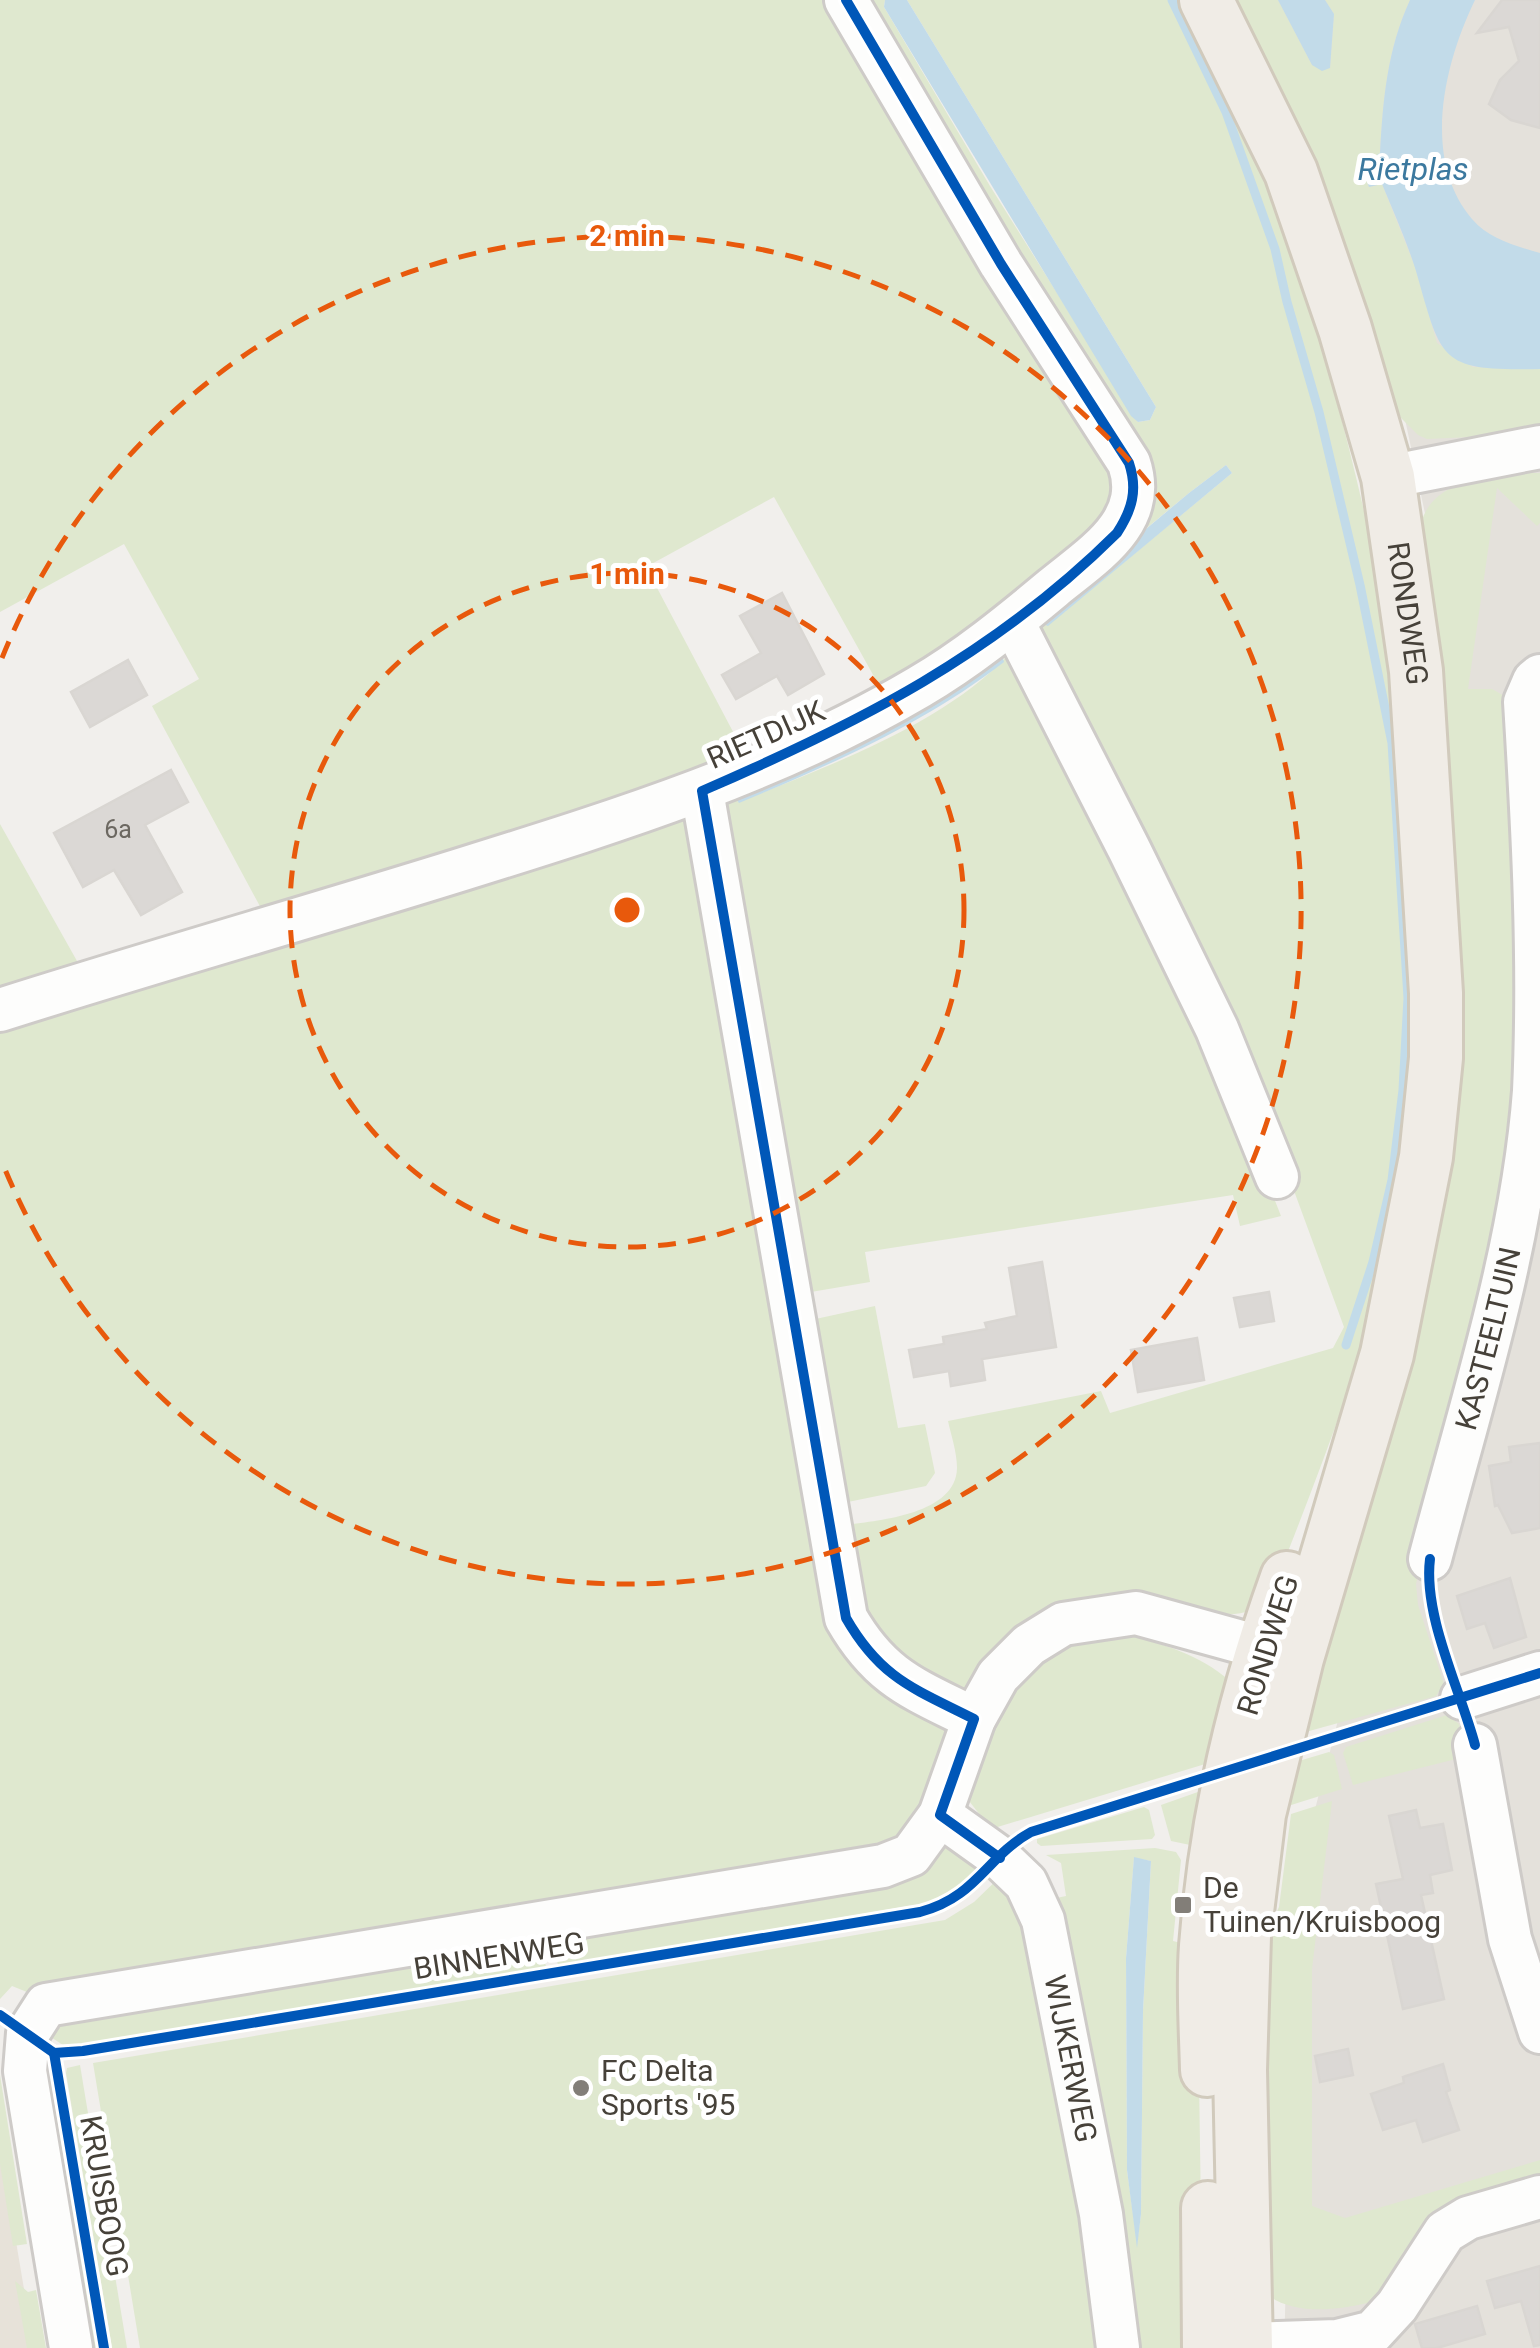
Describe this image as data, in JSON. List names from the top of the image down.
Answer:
{
  "streets": {
    "main road": ["RONDWEG"],
    "street": [
      "RIETDIJK",
      "KASTEELTUIN",
      "BINNENWEG",
      "WIJKERWEG",
      "KRUISBOOG"
    ]
  },
  "crossings": [
    ["RONDWEG", "BINNENWEG"],
    ["RIETDIJK", "BINNENWEG"],
    ["BINNENWEG", "WIJKERWEG"],
    ["BINNENWEG", "KRUISBOOG"]
  ],
  "water": ["Rietplas"],
  "places": {
    "transit": ["De Tuinen/Kruisboog"],
    "other": ["FC Delta Sports '95"]
  },
  "house_numbers": ["6a"],
  "rings": ["2 min", "1 min"]
}
